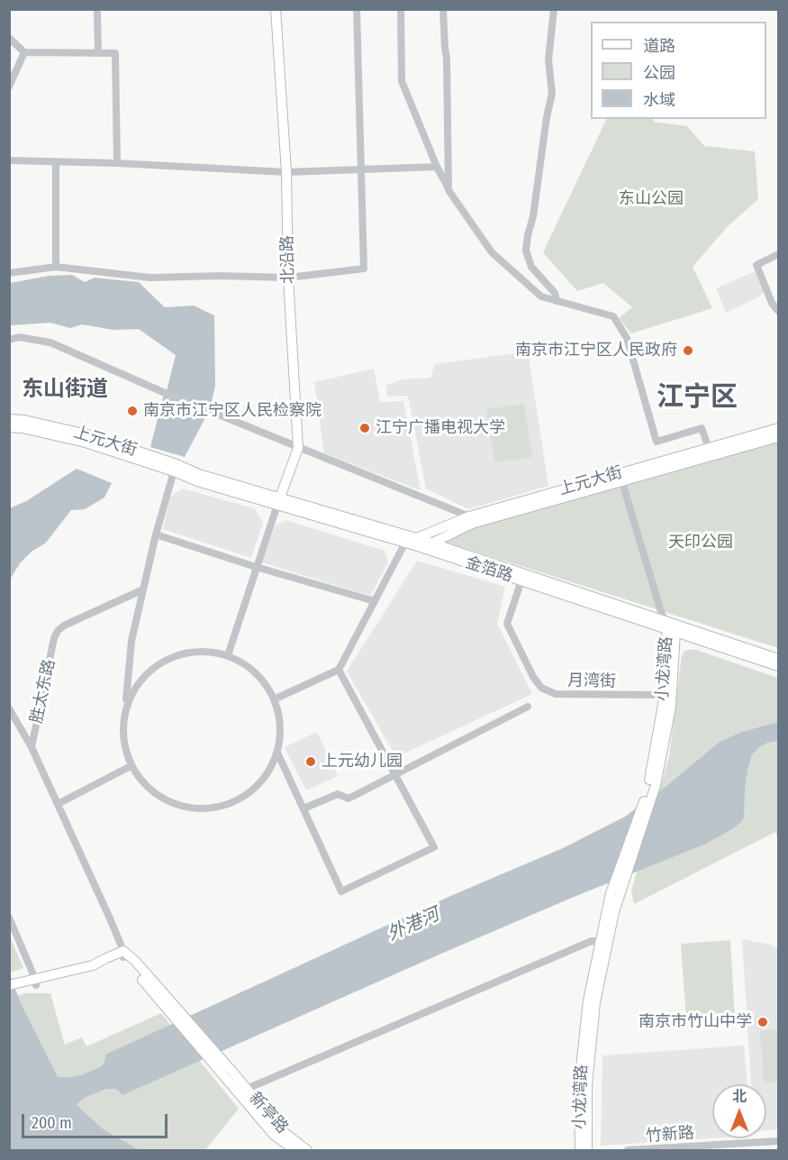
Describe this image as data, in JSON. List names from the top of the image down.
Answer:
{
  "streets": {
    "main road": [
      "北沿路",
      "上元大街",
      "金箔路",
      "小龙湾路",
      "胜太东路",
      "新亭路"
    ],
    "street": ["月湾街", "竹新路"]
  },
  "crossings": [
    ["北沿路", "金箔路"],
    ["上元大街", "金箔路"],
    ["金箔路", "小龙湾路"],
    ["金箔路", "月湾街"],
    ["小龙湾路", "月湾街"],
    ["胜太东路", "新亭路"]
  ],
  "districts": ["东山街道", "江宁区"],
  "water": ["外港河"],
  "parks": ["东山公园", "天印公园"],
  "places": [
    "南京市江宁区人民政府",
    "南京市江宁区人民检察院",
    "江宁广播电视大学",
    "上元幼儿园",
    "南京市竹山中学"
  ],
  "legend": ["道路", "公园", "水域"],
  "scale_bar": "200 m",
  "north": "top"
}
